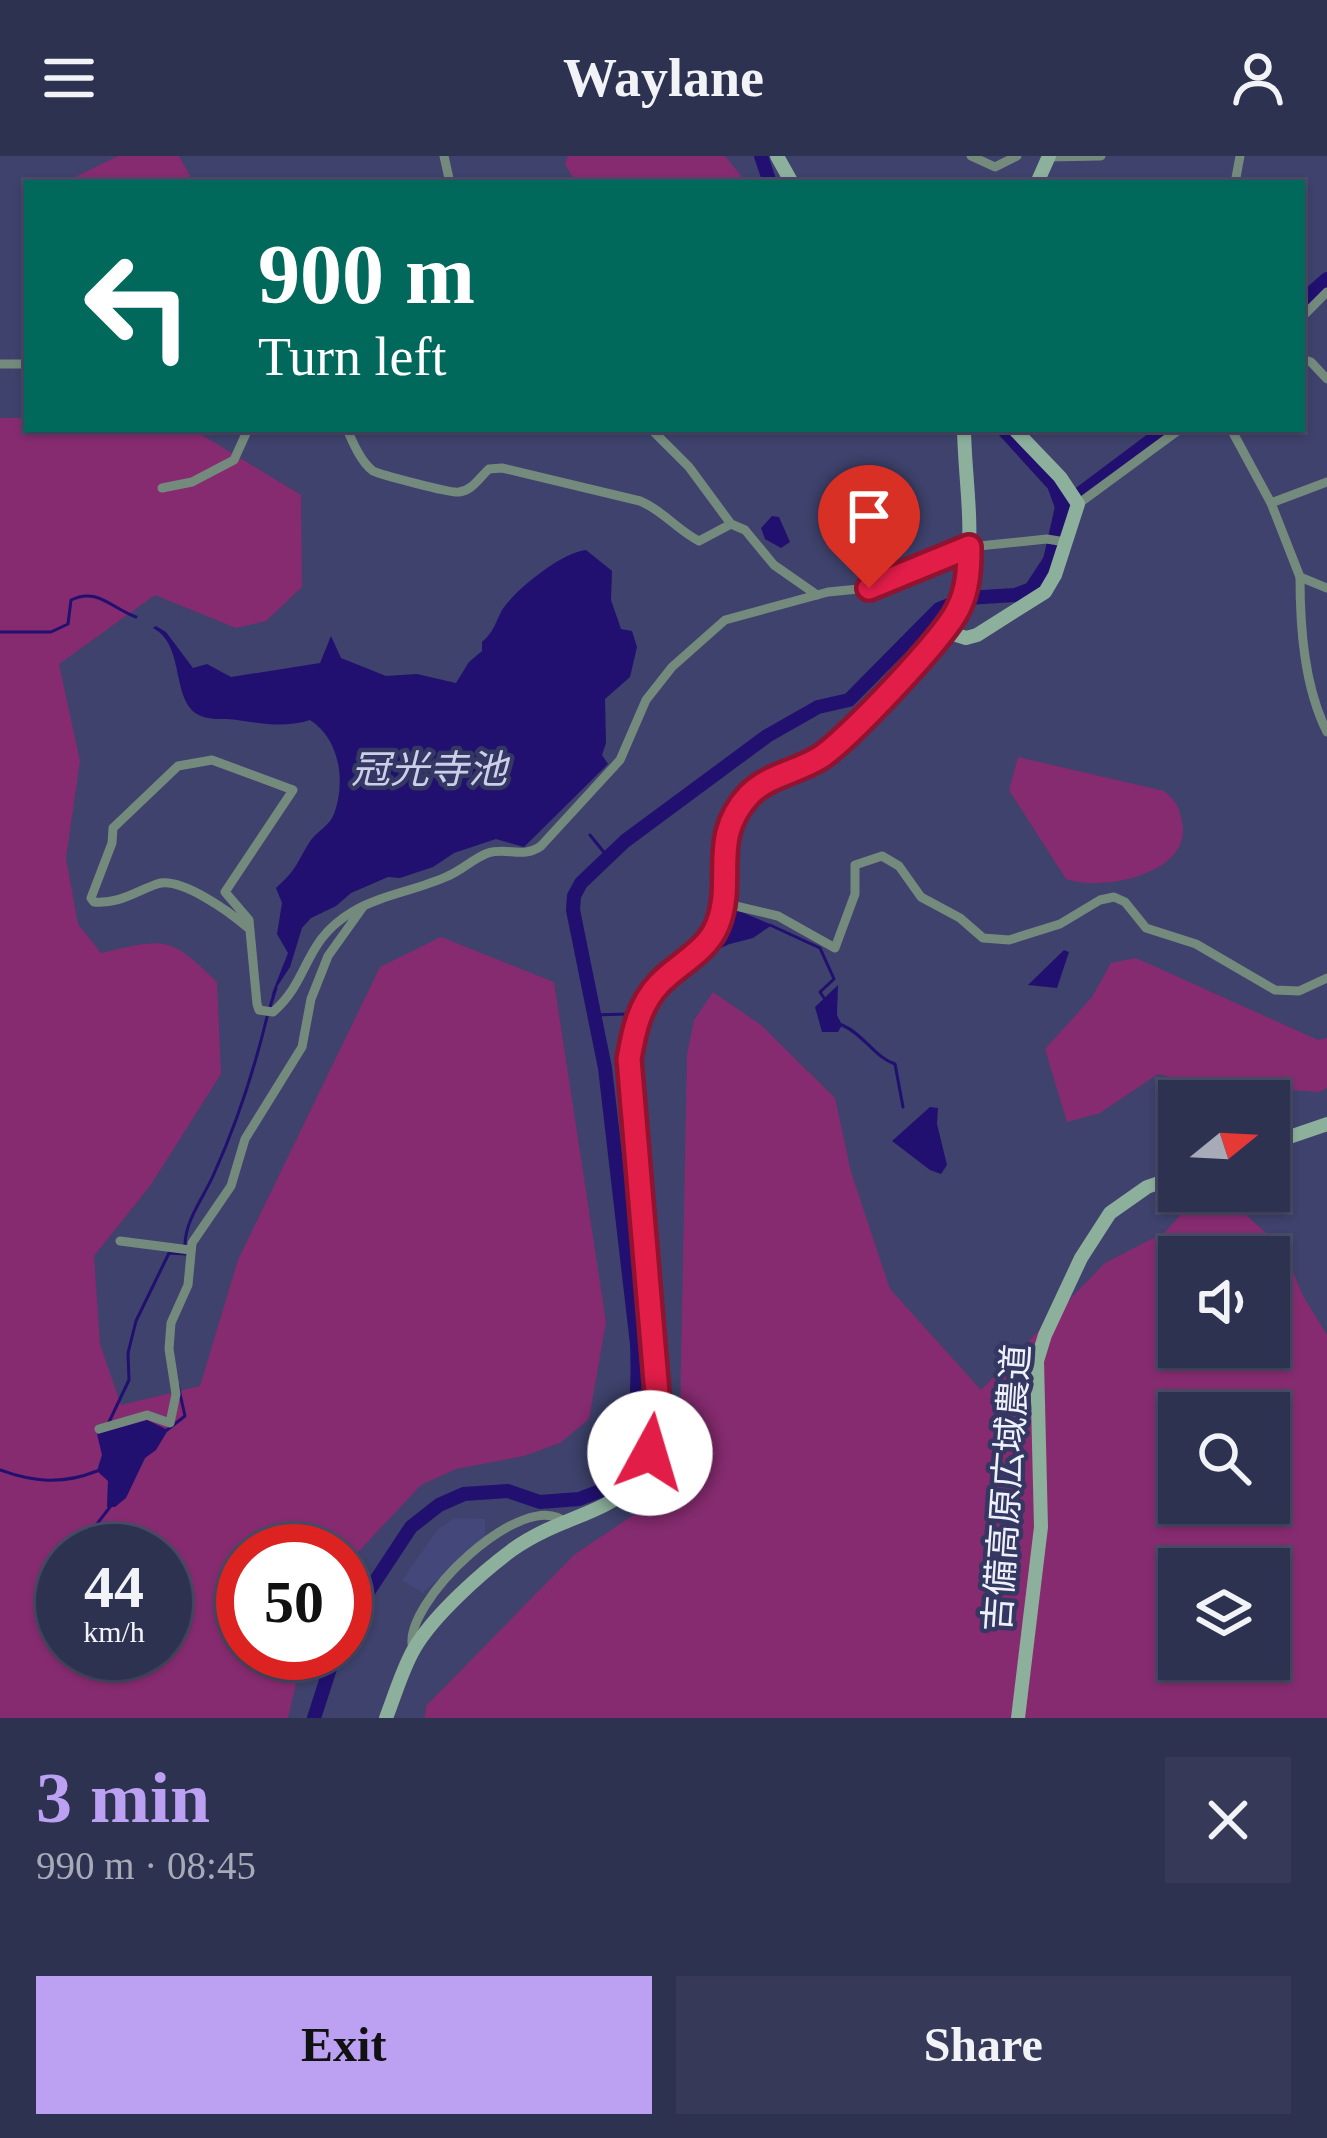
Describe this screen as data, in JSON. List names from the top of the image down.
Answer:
{
  "streets": {
    "main road": ["吉備高原広域農道"]
  },
  "water": ["冠光寺池"],
  "north": "right",
  "page": {
    "header": "Waylane",
    "turn": ["900 m", "Turn left"],
    "speed": "44 km/h",
    "limit": "50",
    "heading": ["3 min", "990 m · 08:45"],
    "buttons": ["Exit", "Share"]
  }
}
